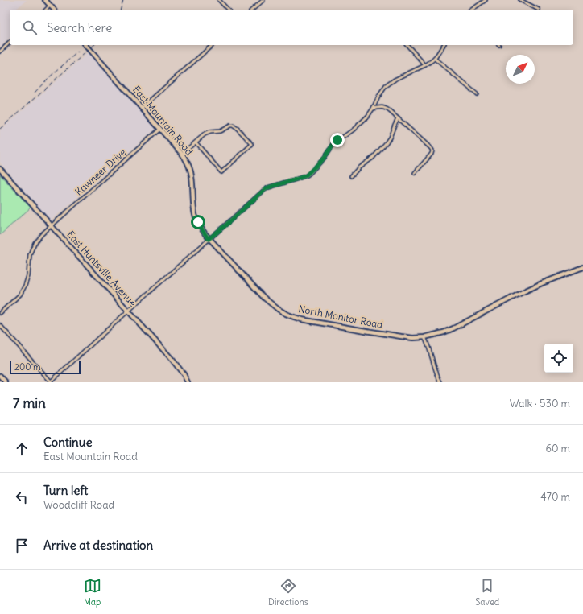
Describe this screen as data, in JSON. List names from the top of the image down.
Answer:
{
  "streets": {
    "street": [
      "East Mountain Road",
      "Kawneer Drive",
      "East Huntsville Avenue",
      "North Monitor Road"
    ]
  },
  "crossings": [
    ["East Mountain Road", "Kawneer Drive"],
    ["East Mountain Road", "North Monitor Road"],
    ["Kawneer Drive", "East Huntsville Avenue"]
  ],
  "scale_bar": "200 m",
  "north": "top right",
  "page": {
    "search": "Search here",
    "scale": "200 m",
    "heading": ["7 min", "Walk · 530 m"],
    "list": [
      ["Continue", "East Mountain Road", "60 m"],
      ["Turn left", "Woodcliff Road", "470 m"],
      "Arrive at destination"
    ],
    "nav": ["Map", "Directions", "Saved"]
  }
}
